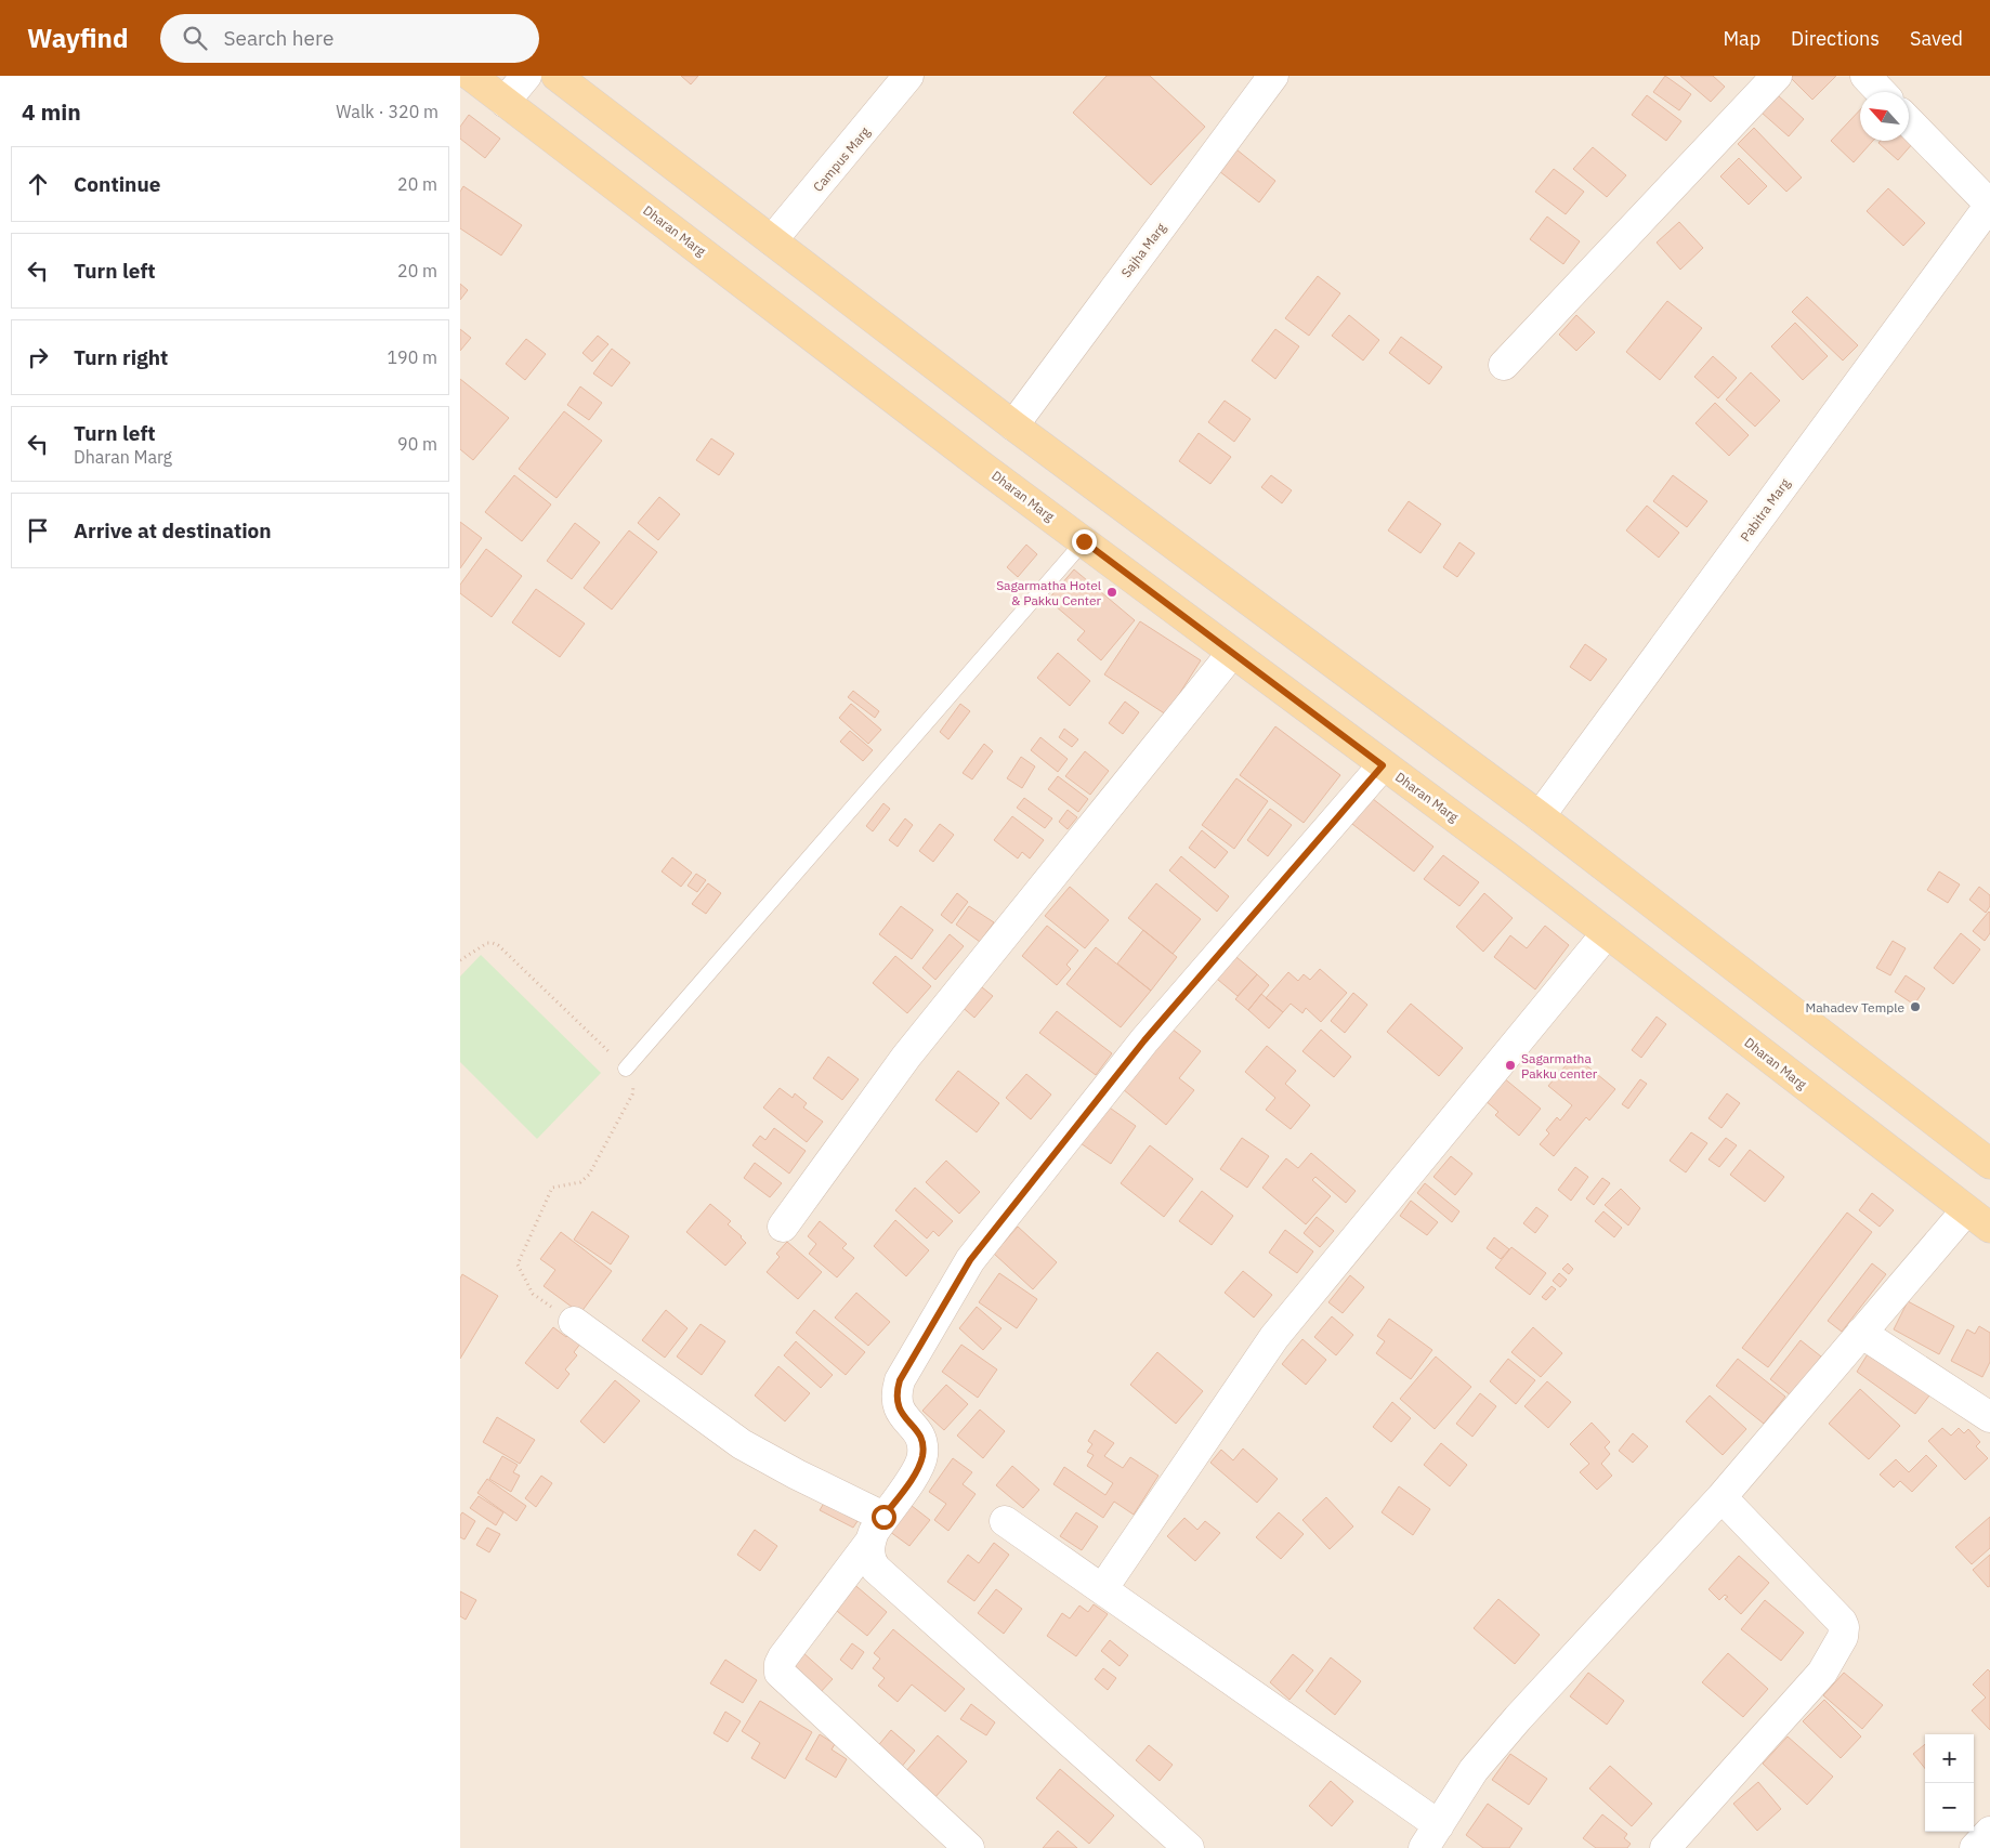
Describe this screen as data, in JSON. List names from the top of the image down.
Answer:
{
  "streets": {
    "main road": ["Dharan Marg"],
    "street": ["Campus Marg", "Sajha Marg", "Pabitra Marg"]
  },
  "places": ["Sagarmatha Hotel & Pakku Center", "Mahadev Temple", "Sagarmatha Pakku center"],
  "north": "top left",
  "page": {
    "header": "Wayfind",
    "search": "Search here",
    "nav": ["Map", "Directions", "Saved"],
    "heading": ["4 min", "Walk · 320 m"],
    "list": [
      ["Continue", "20 m"],
      ["Turn left", "20 m"],
      ["Turn right", "190 m"],
      ["Turn left", "Dharan Marg", "90 m"],
      "Arrive at destination"
    ],
    "map_buttons": ["+", "−"]
  }
}
